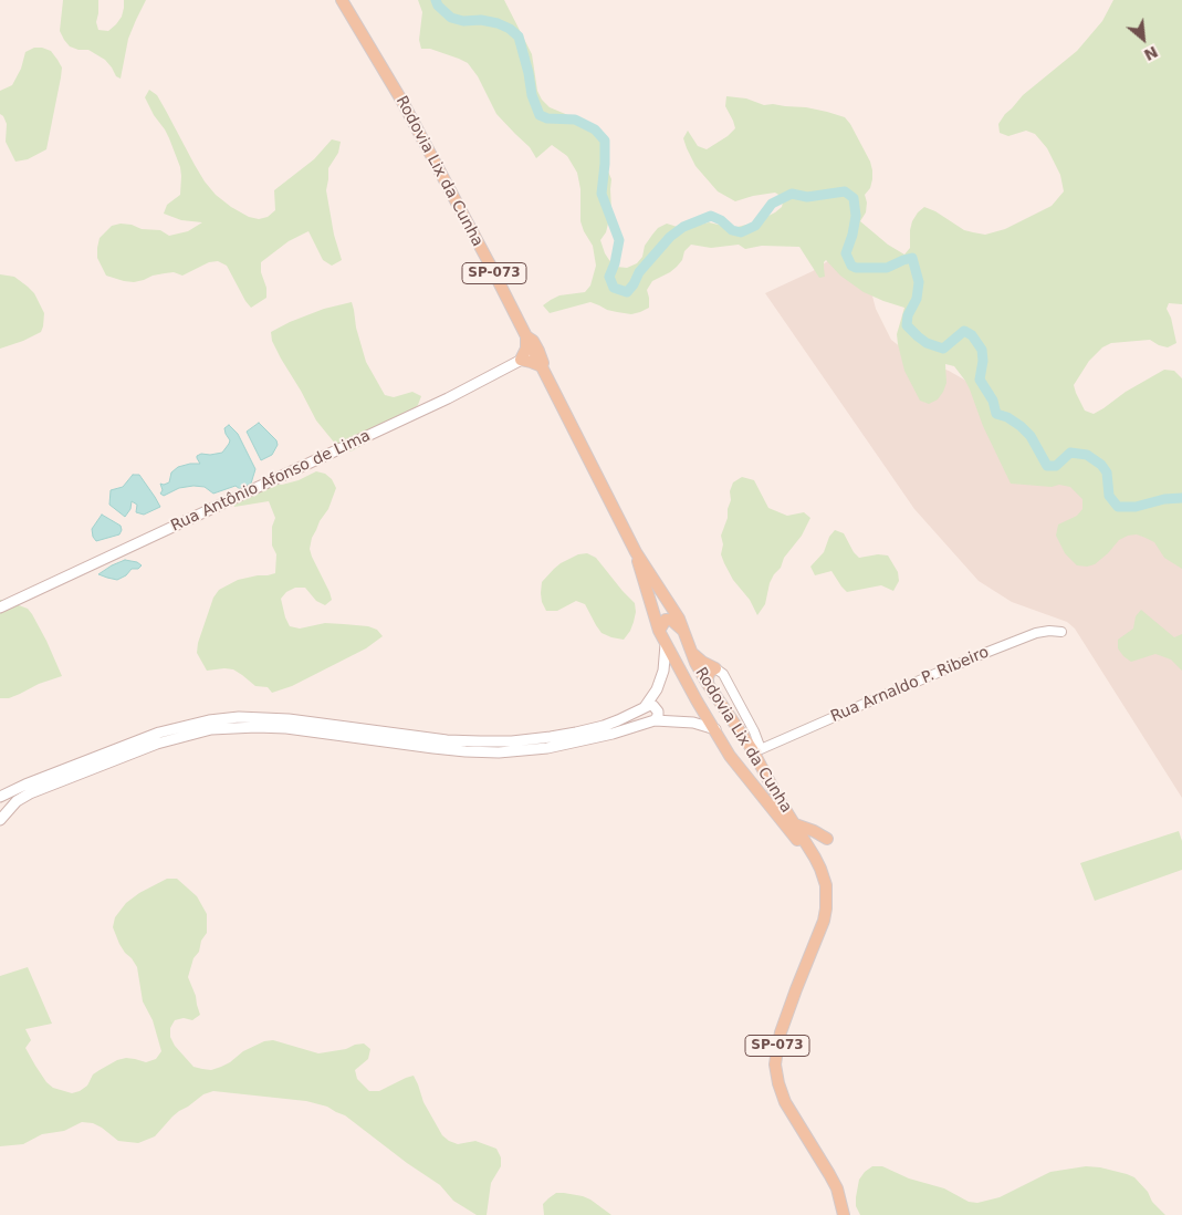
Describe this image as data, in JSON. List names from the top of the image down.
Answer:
{
  "streets": {
    "main road": ["Rodovia Lix da Cunha", "SP-073", "Rua Antônio Afonso de Lima"],
    "street": ["Rua Arnaldo P. Ribeiro"]
  },
  "crossings": [
    ["Rodovia Lix da Cunha", "Rua Antônio Afonso de Lima"]
  ],
  "north": "bottom right"
}
